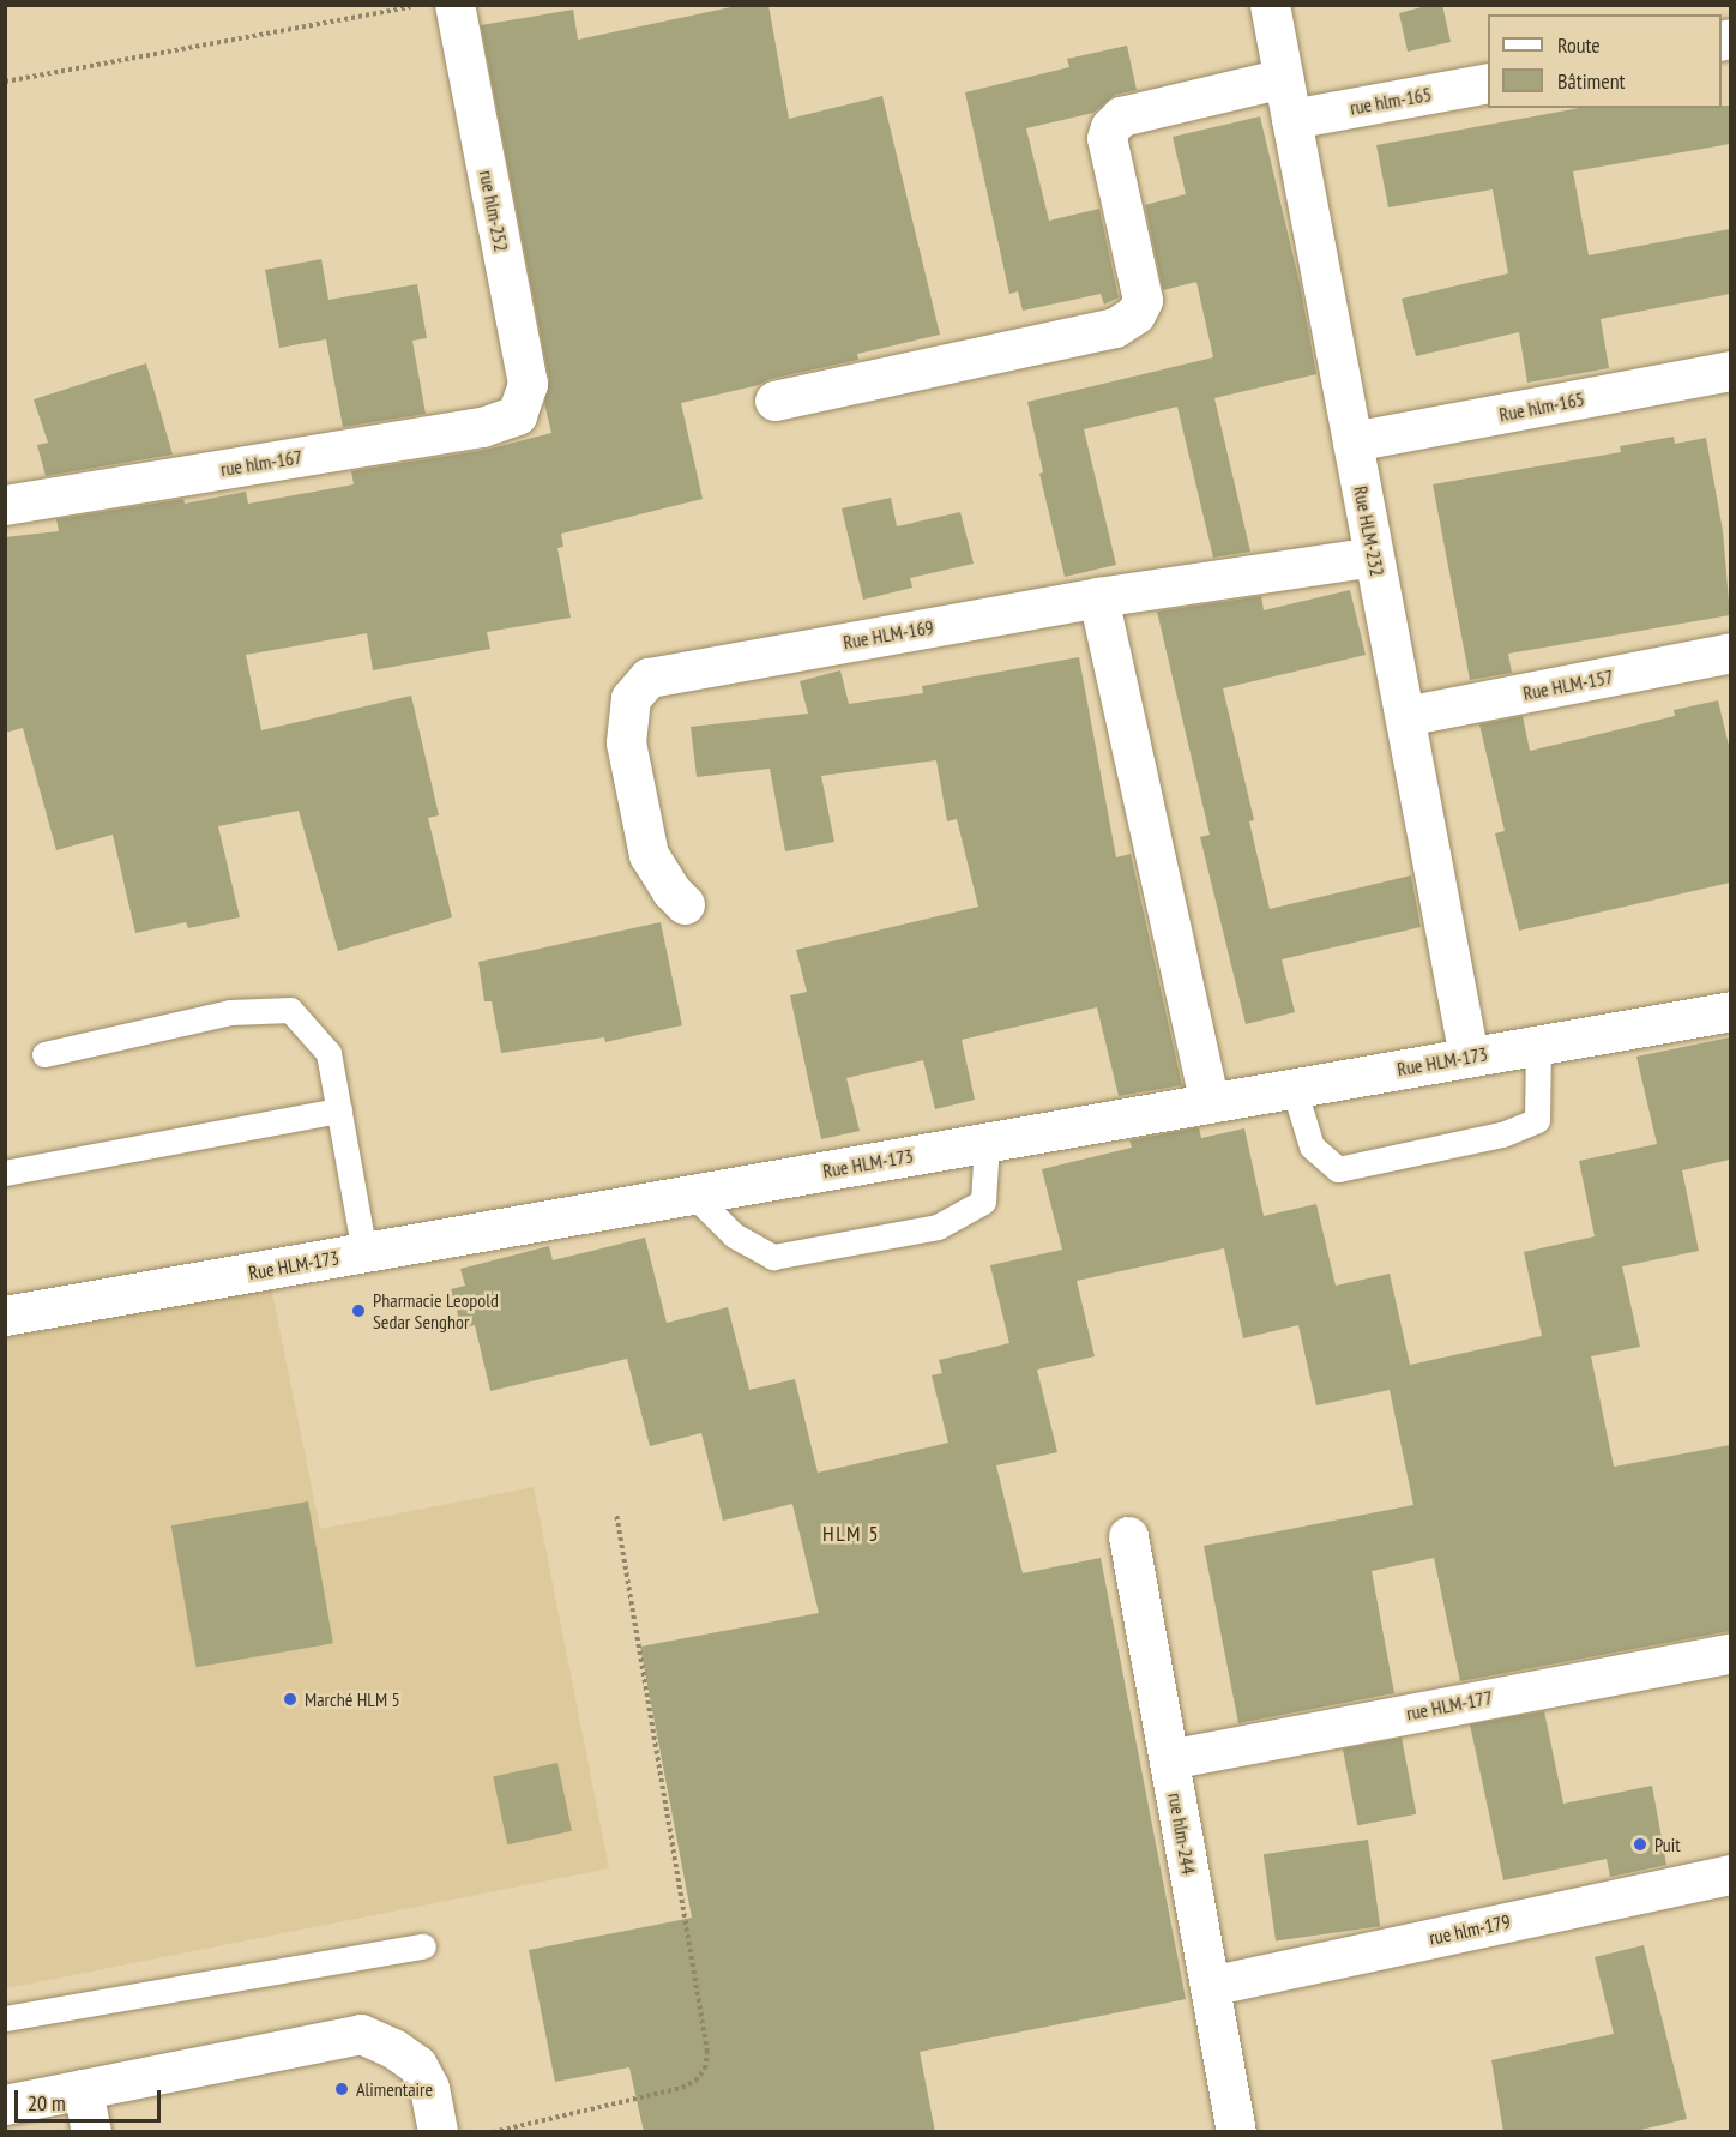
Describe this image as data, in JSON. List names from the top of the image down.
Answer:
{
  "streets": {
    "street": [
      "rue hlm-165",
      "rue hlm-252",
      "Rue hlm-165",
      "rue hlm-167",
      "Rue HLM-232",
      "Rue HLM-169",
      "Rue HLM-157",
      "Rue HLM-173",
      "rue HLM-177",
      "rue hlm-244",
      "rue hlm-179"
    ]
  },
  "crossings": [
    ["rue hlm-165", "Rue HLM-232"],
    ["rue hlm-252", "rue hlm-167"],
    ["Rue hlm-165", "Rue HLM-232"],
    ["Rue HLM-232", "Rue HLM-169"],
    ["Rue HLM-232", "Rue HLM-157"],
    ["Rue HLM-232", "Rue HLM-173"],
    ["rue HLM-177", "rue hlm-244"],
    ["rue hlm-244", "rue hlm-179"]
  ],
  "districts": ["HLM 5"],
  "places": [
    "Pharmacie Leopold Sedar Senghor",
    "Marché HLM 5",
    "Puit",
    "Alimentaire"
  ],
  "legend": ["Route", "Bâtiment"],
  "scale_bar": "20 m"
}
